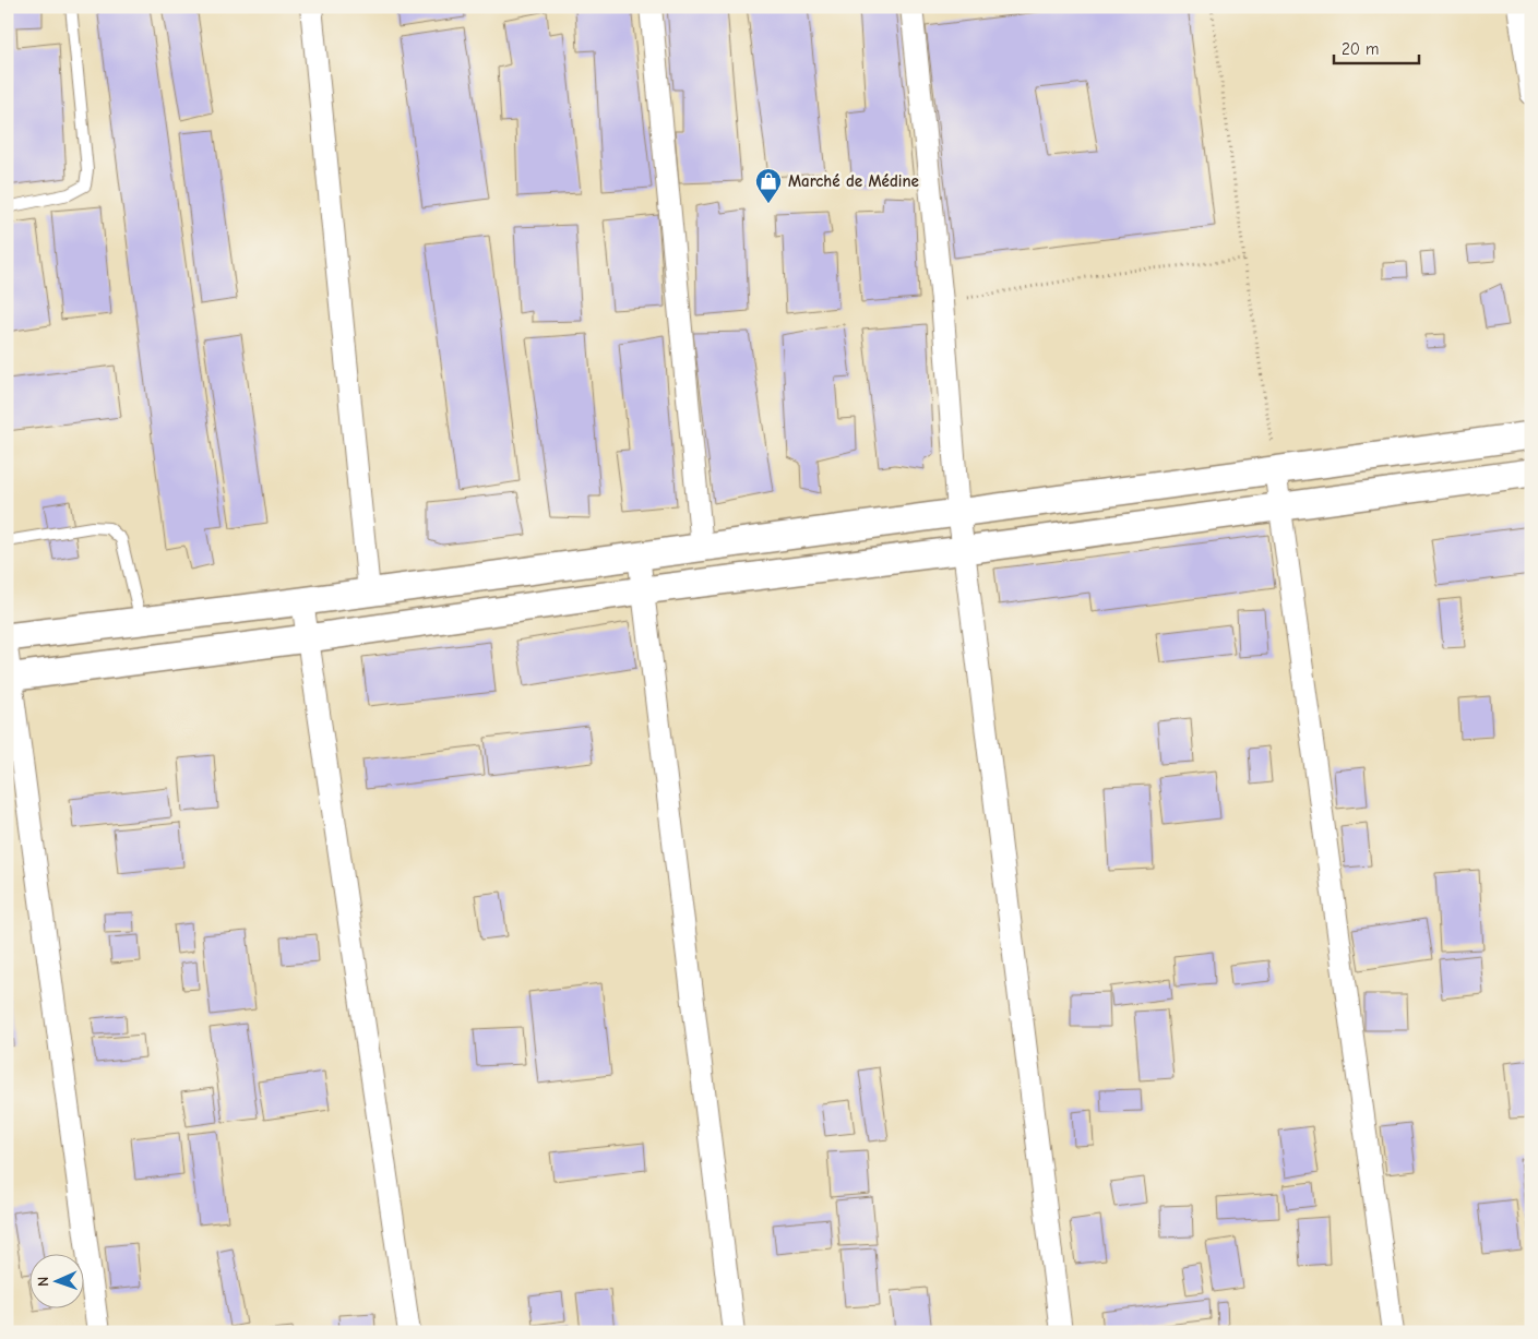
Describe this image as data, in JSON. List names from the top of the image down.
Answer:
{
  "places": {
    "shop": ["Marché de Médine"]
  },
  "scale_bar": "20 m",
  "north": "left"
}
